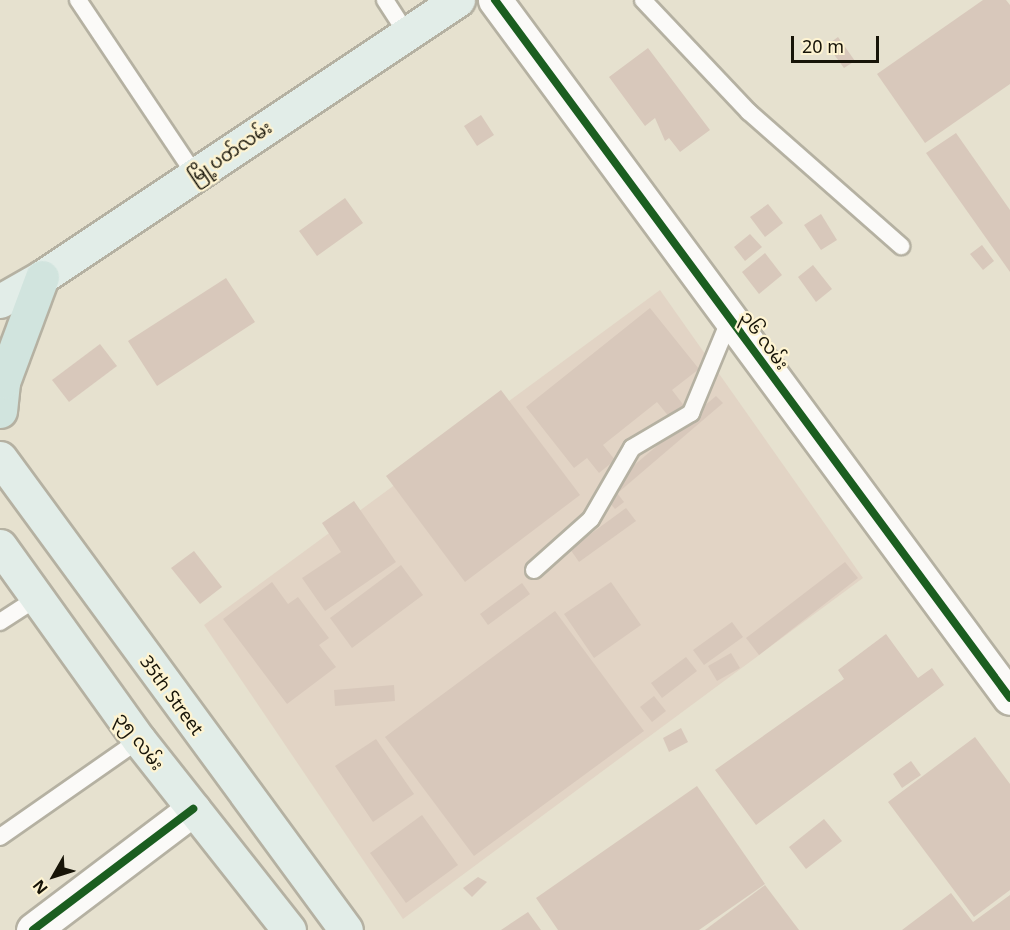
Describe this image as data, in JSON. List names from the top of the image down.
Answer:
{
  "streets": {
    "main road": ["မြို့ပတ်လမ်း", "35th Street", "၃၅ လမ်း"],
    "street": ["၃၆ လမ်း"]
  },
  "scale_bar": "20 m",
  "north": "bottom left"
}
